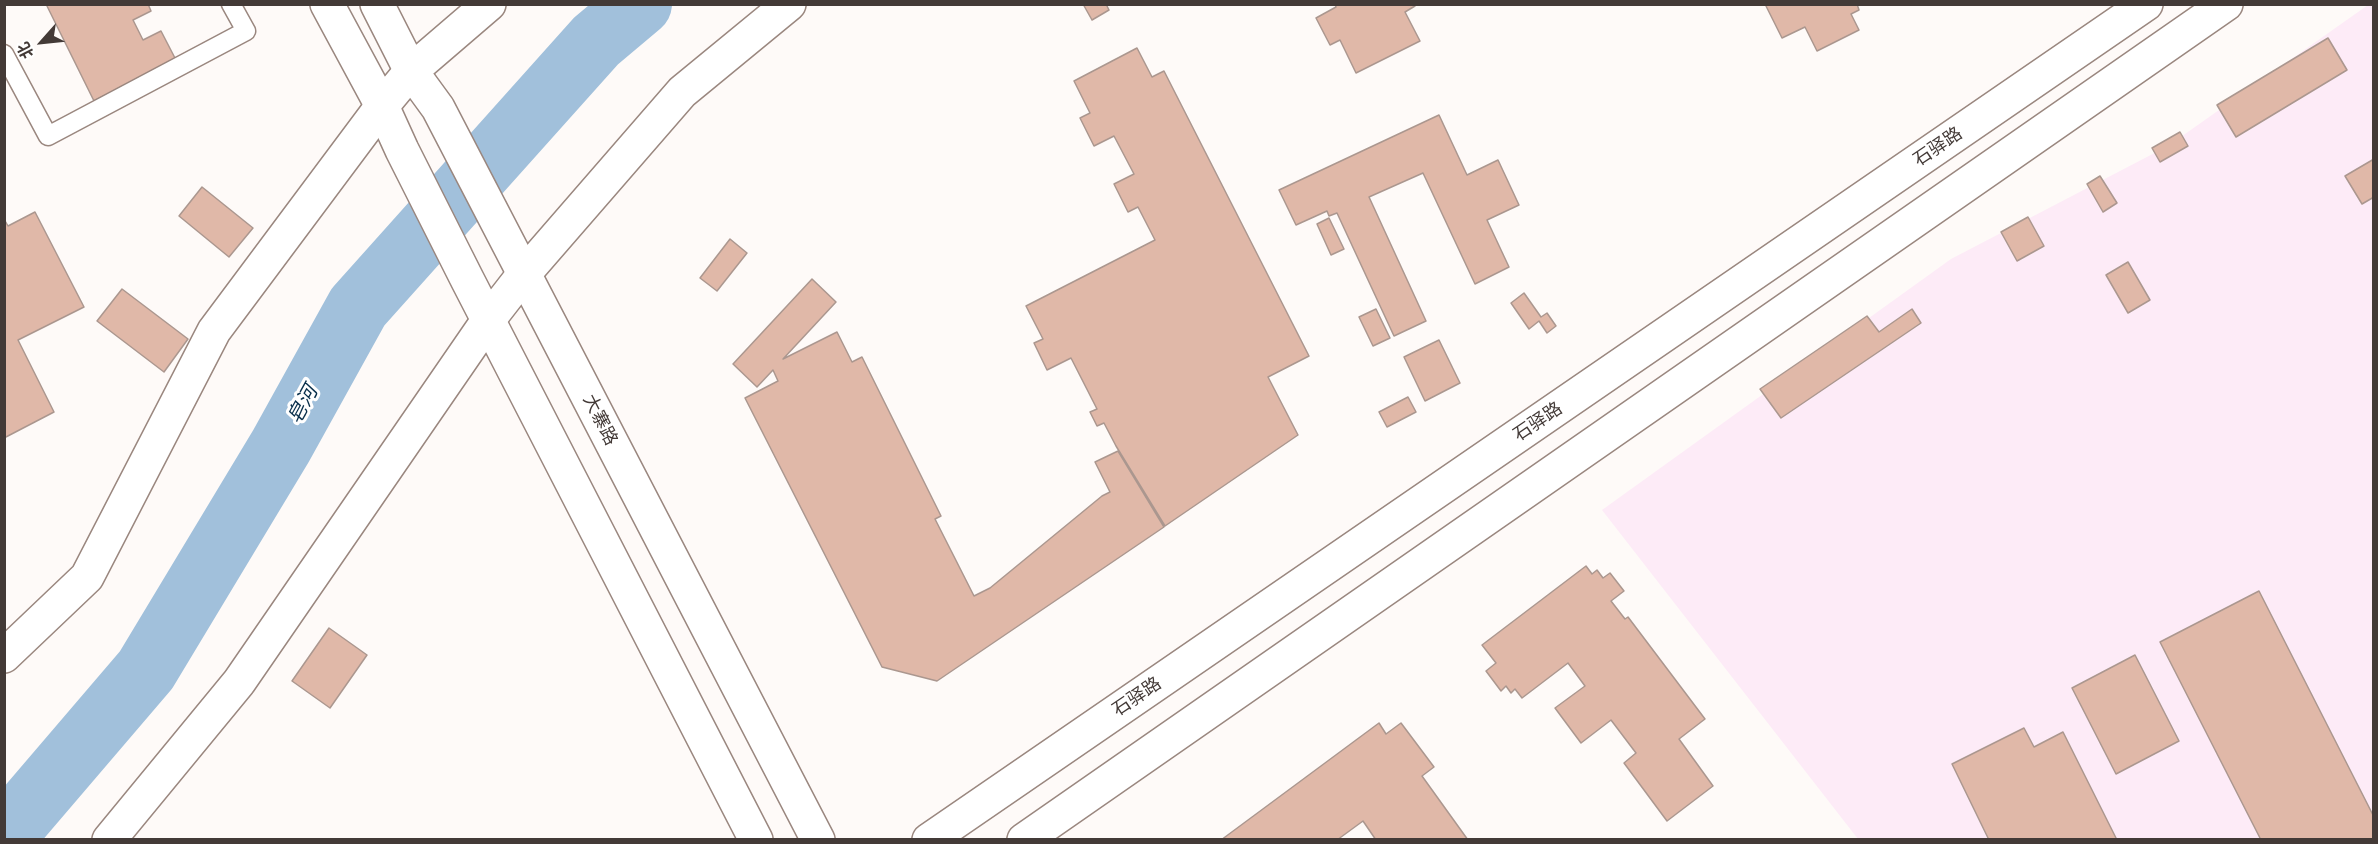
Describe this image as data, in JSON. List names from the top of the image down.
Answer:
{
  "streets": {
    "street": ["石驿路", "大寨路"]
  },
  "water": ["皂河"],
  "north": "bottom left"
}
